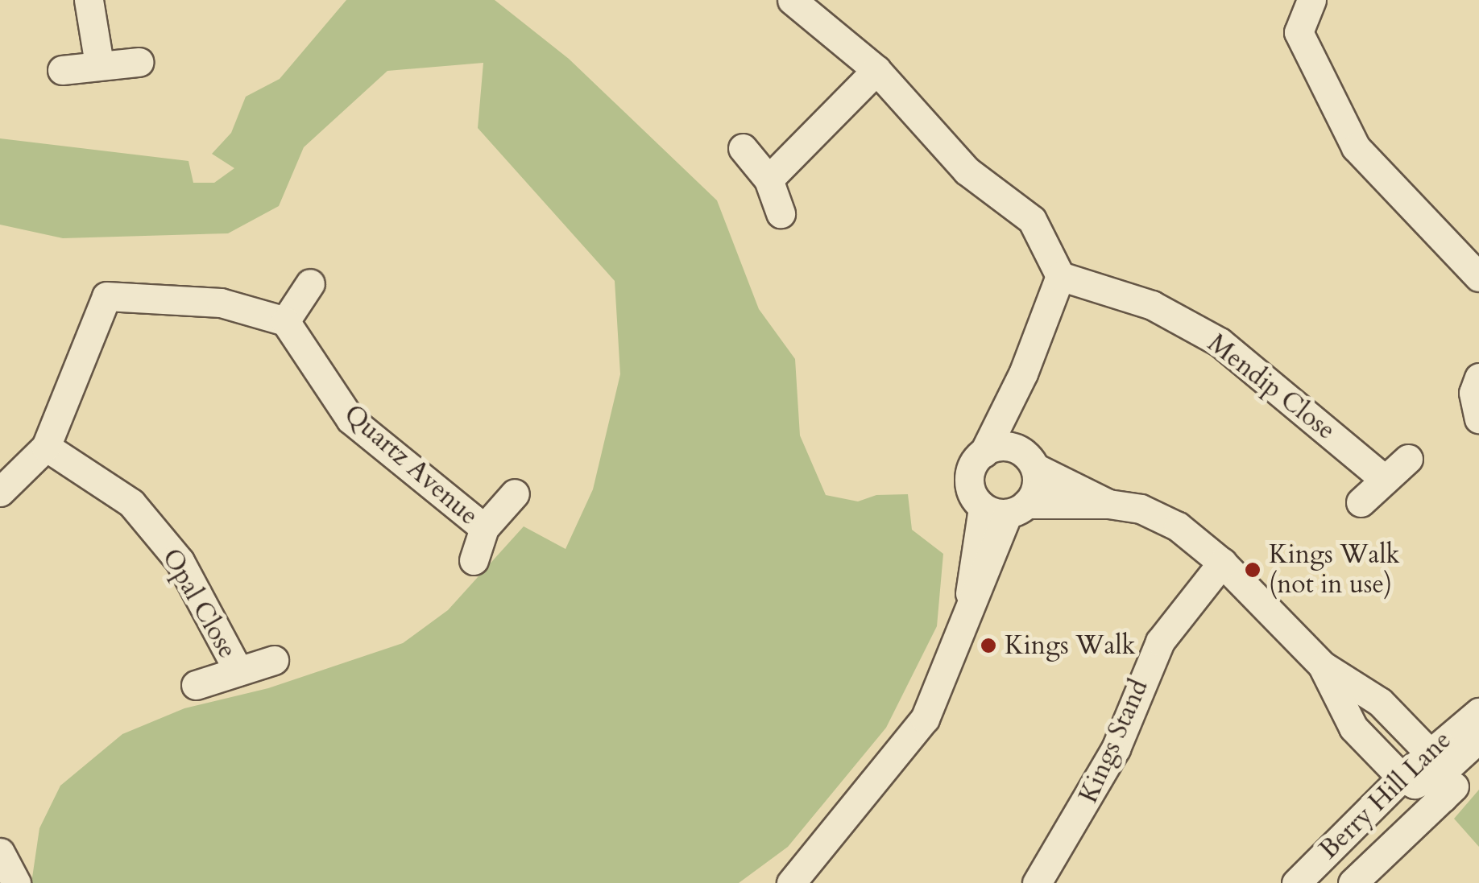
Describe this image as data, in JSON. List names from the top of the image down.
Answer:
{
  "streets": {
    "street": [
      "Mendip Close",
      "Quartz Avenue",
      "Opal Close",
      "Kings Stand",
      "Berry Hill Lane"
    ]
  },
  "places": ["Kings Walk (not in use)", "Kings Walk"]
}
